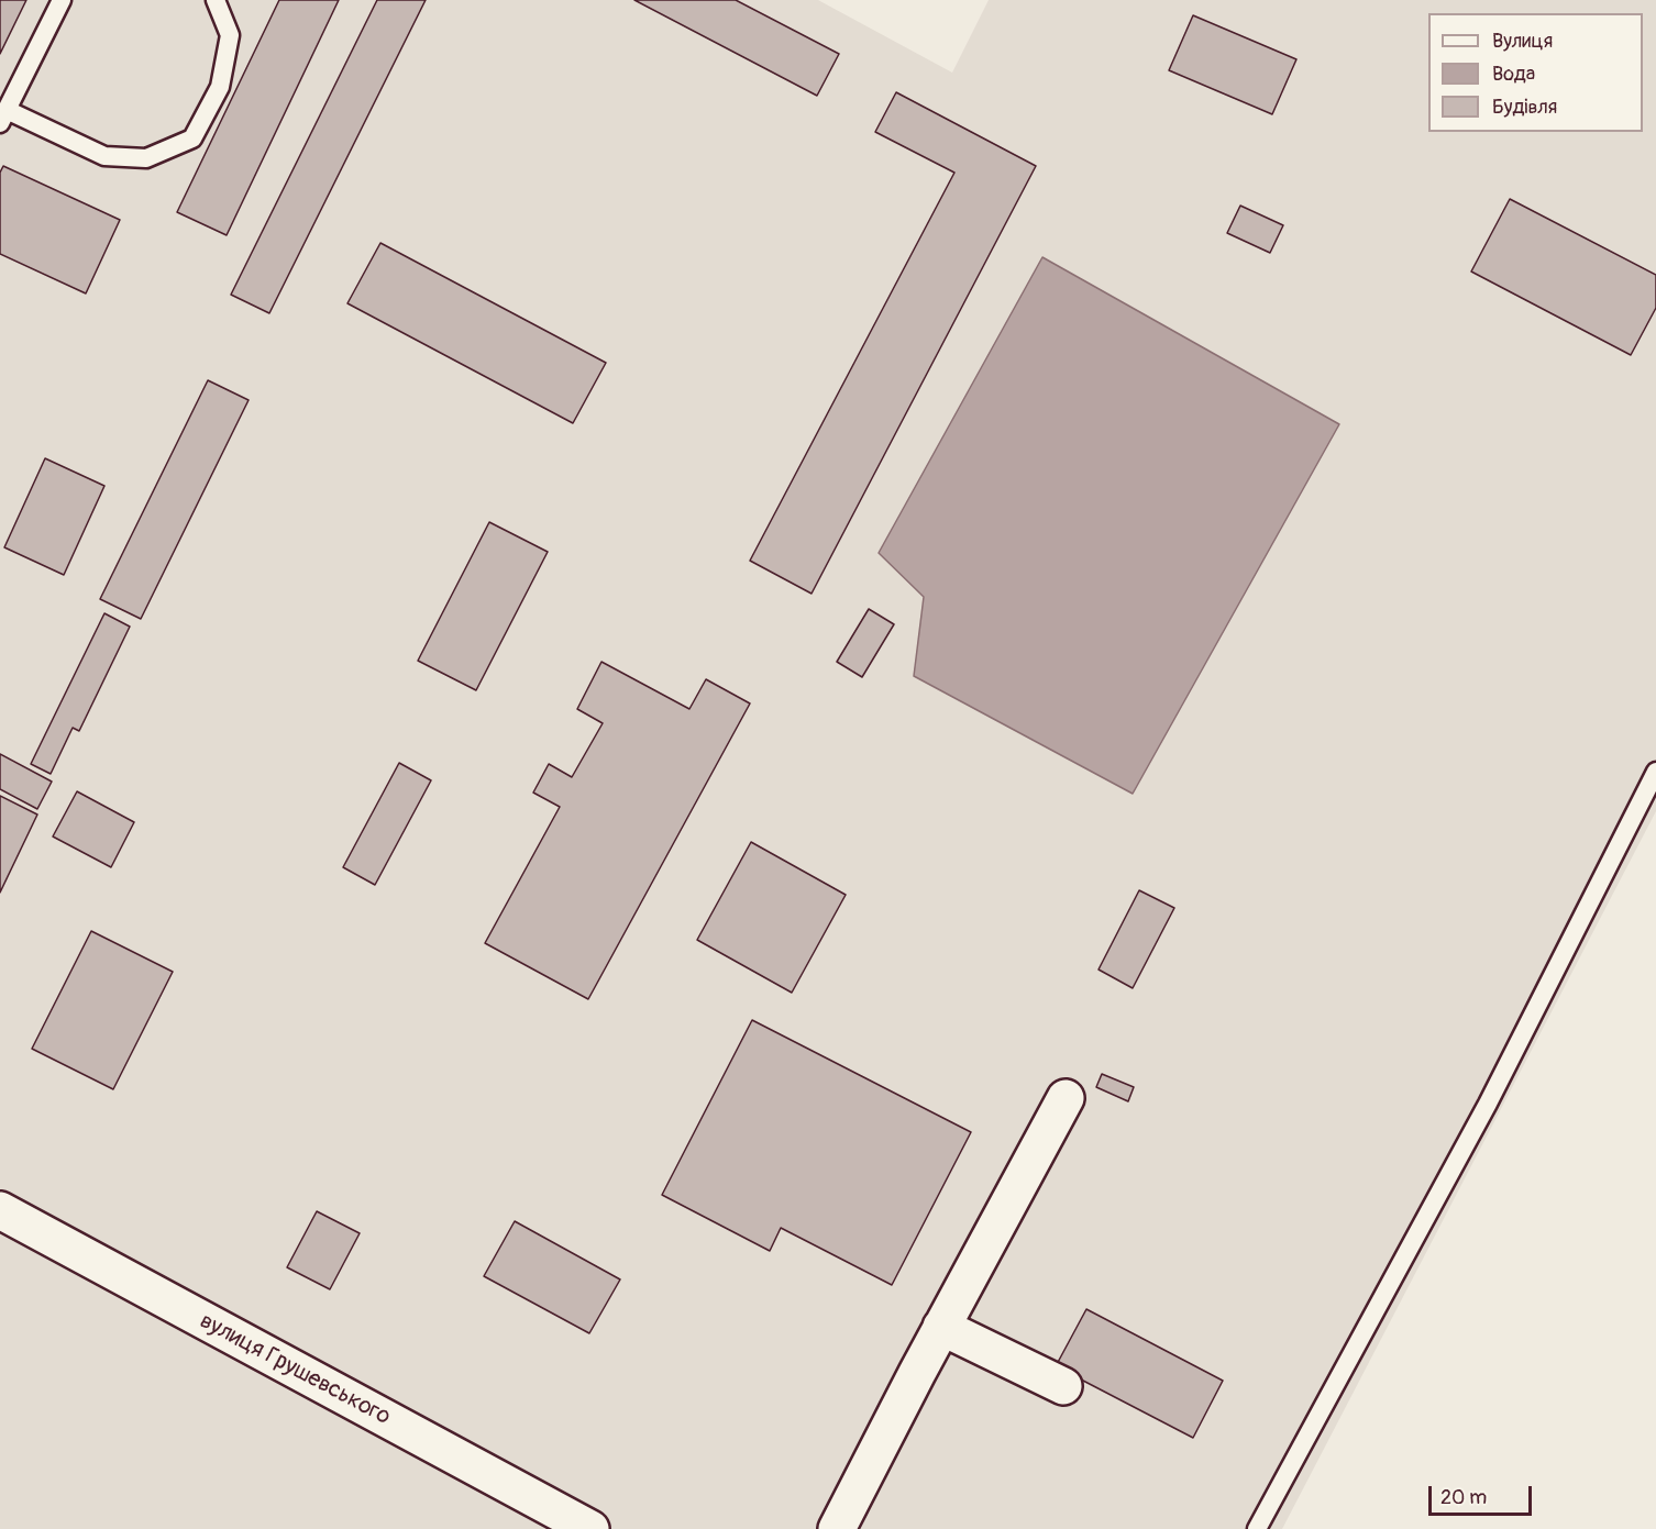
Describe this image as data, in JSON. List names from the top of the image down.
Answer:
{
  "streets": {
    "street": ["вулиця Грушевського"]
  },
  "legend": ["Вулиця", "Вода", "Будівля"],
  "scale_bar": "20 m"
}
